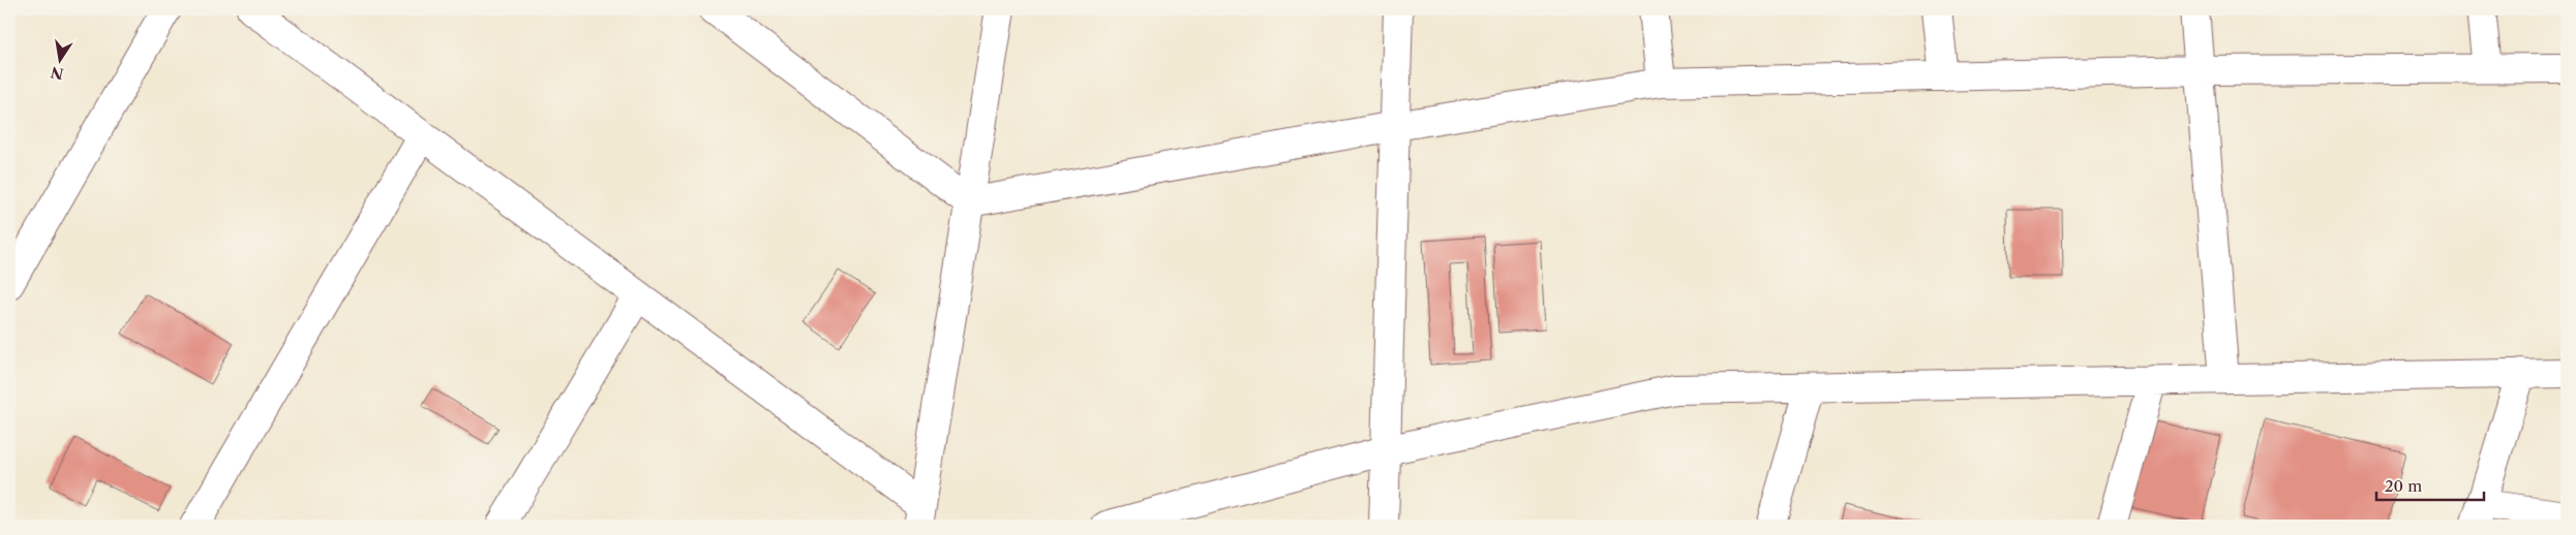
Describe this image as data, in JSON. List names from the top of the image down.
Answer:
{
  "scale_bar": "20 m",
  "north": "bottom"
}
